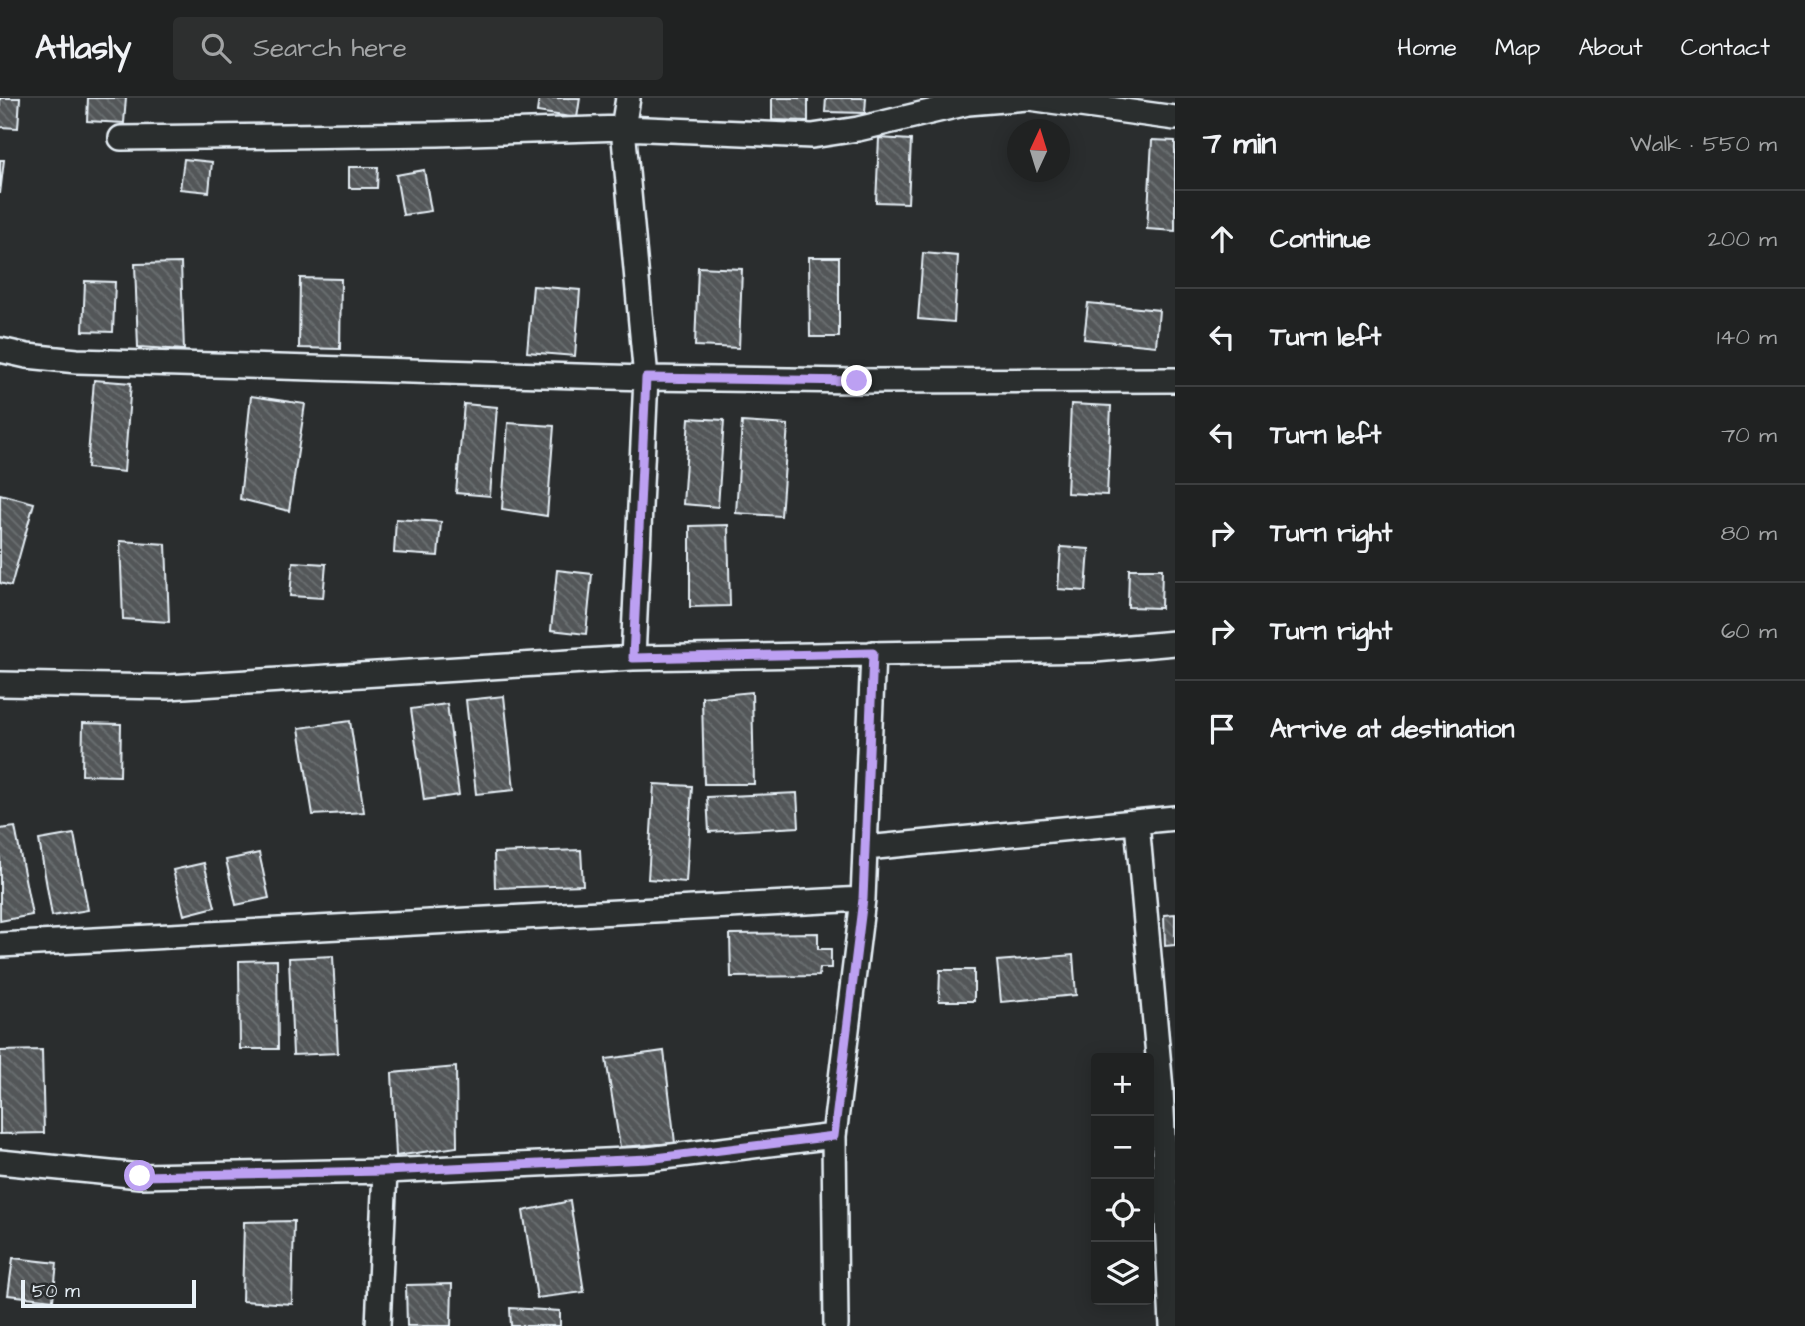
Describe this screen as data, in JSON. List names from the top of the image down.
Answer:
{
  "scale_bar": "50 m",
  "north": "top",
  "page": {
    "header": "Atlasly",
    "search": "Search here",
    "nav": [
      "Home",
      "Map",
      "About",
      "Contact"
    ],
    "heading": ["7 min", "Walk · 550 m"],
    "list": [
      ["Continue", "200 m"],
      ["Turn left", "140 m"],
      ["Turn left", "70 m"],
      ["Turn right", "80 m"],
      ["Turn right", "60 m"],
      "Arrive at destination"
    ],
    "map_buttons": ["+", "−"],
    "scale": "50 m"
  }
}
